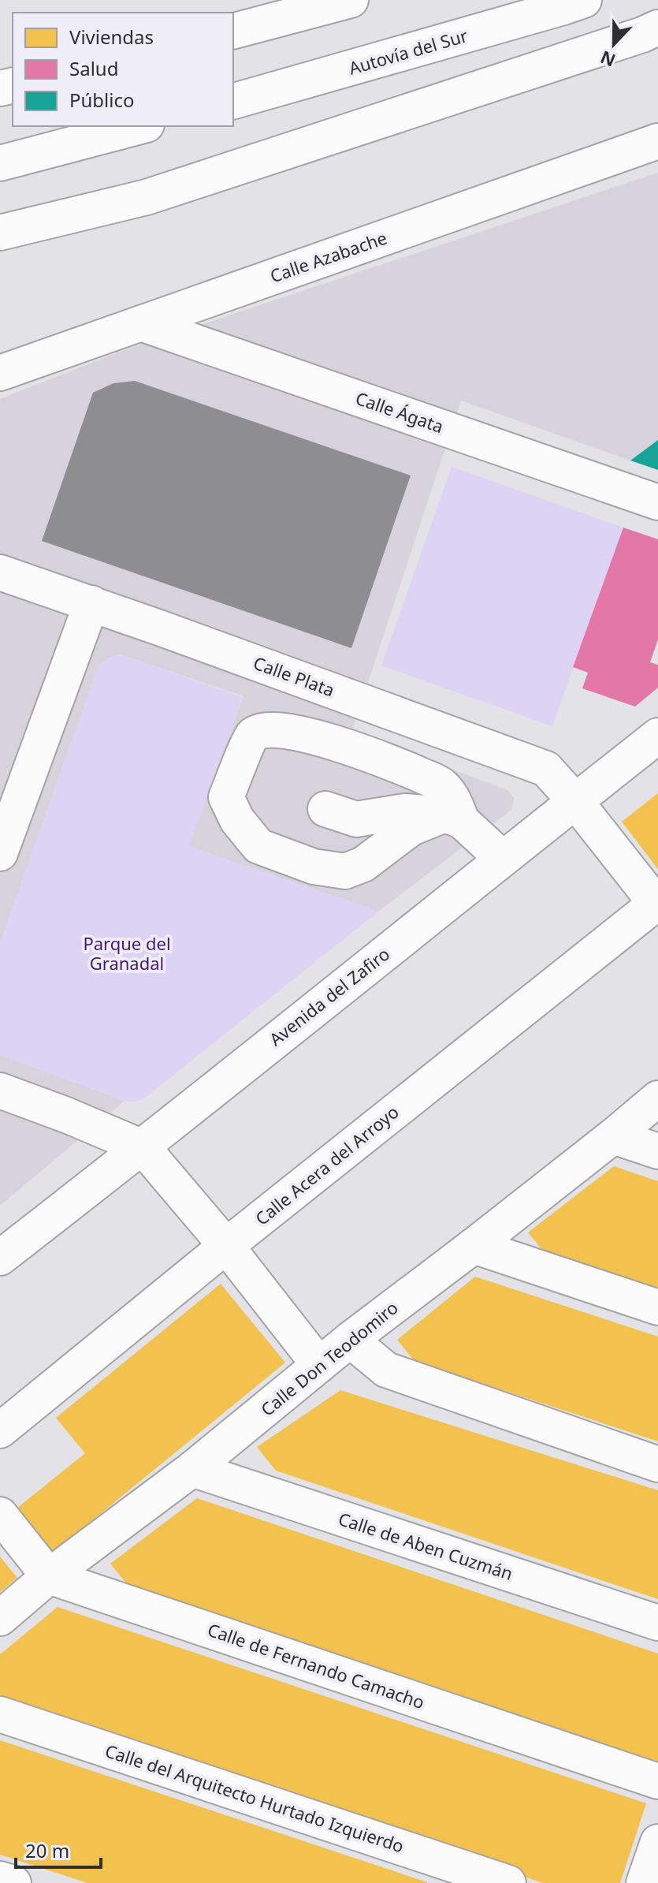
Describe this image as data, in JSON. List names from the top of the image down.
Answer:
{
  "streets": {
    "main road": [
      "Autovía del Sur",
      "Calle Azabache",
      "Calle Ágata",
      "Calle Plata",
      "Avenida del Zafiro",
      "Calle Acera del Arroyo",
      "Calle Don Teodomiro",
      "Calle de Aben Cuzmán",
      "Calle de Fernando Camacho",
      "Calle del Arquitecto Hurtado Izquierdo"
    ]
  },
  "crossings": [
    ["Calle Azabache", "Calle Ágata"],
    ["Calle Plata", "Avenida del Zafiro"],
    ["Calle Plata", "Calle Acera del Arroyo"],
    ["Calle Don Teodomiro", "Calle de Aben Cuzmán"],
    ["Calle Don Teodomiro", "Calle de Fernando Camacho"]
  ],
  "parks": ["Parque del Granadal"],
  "legend": ["Viviendas", "Salud", "Público"],
  "scale_bar": "20 m",
  "north": "bottom"
}
